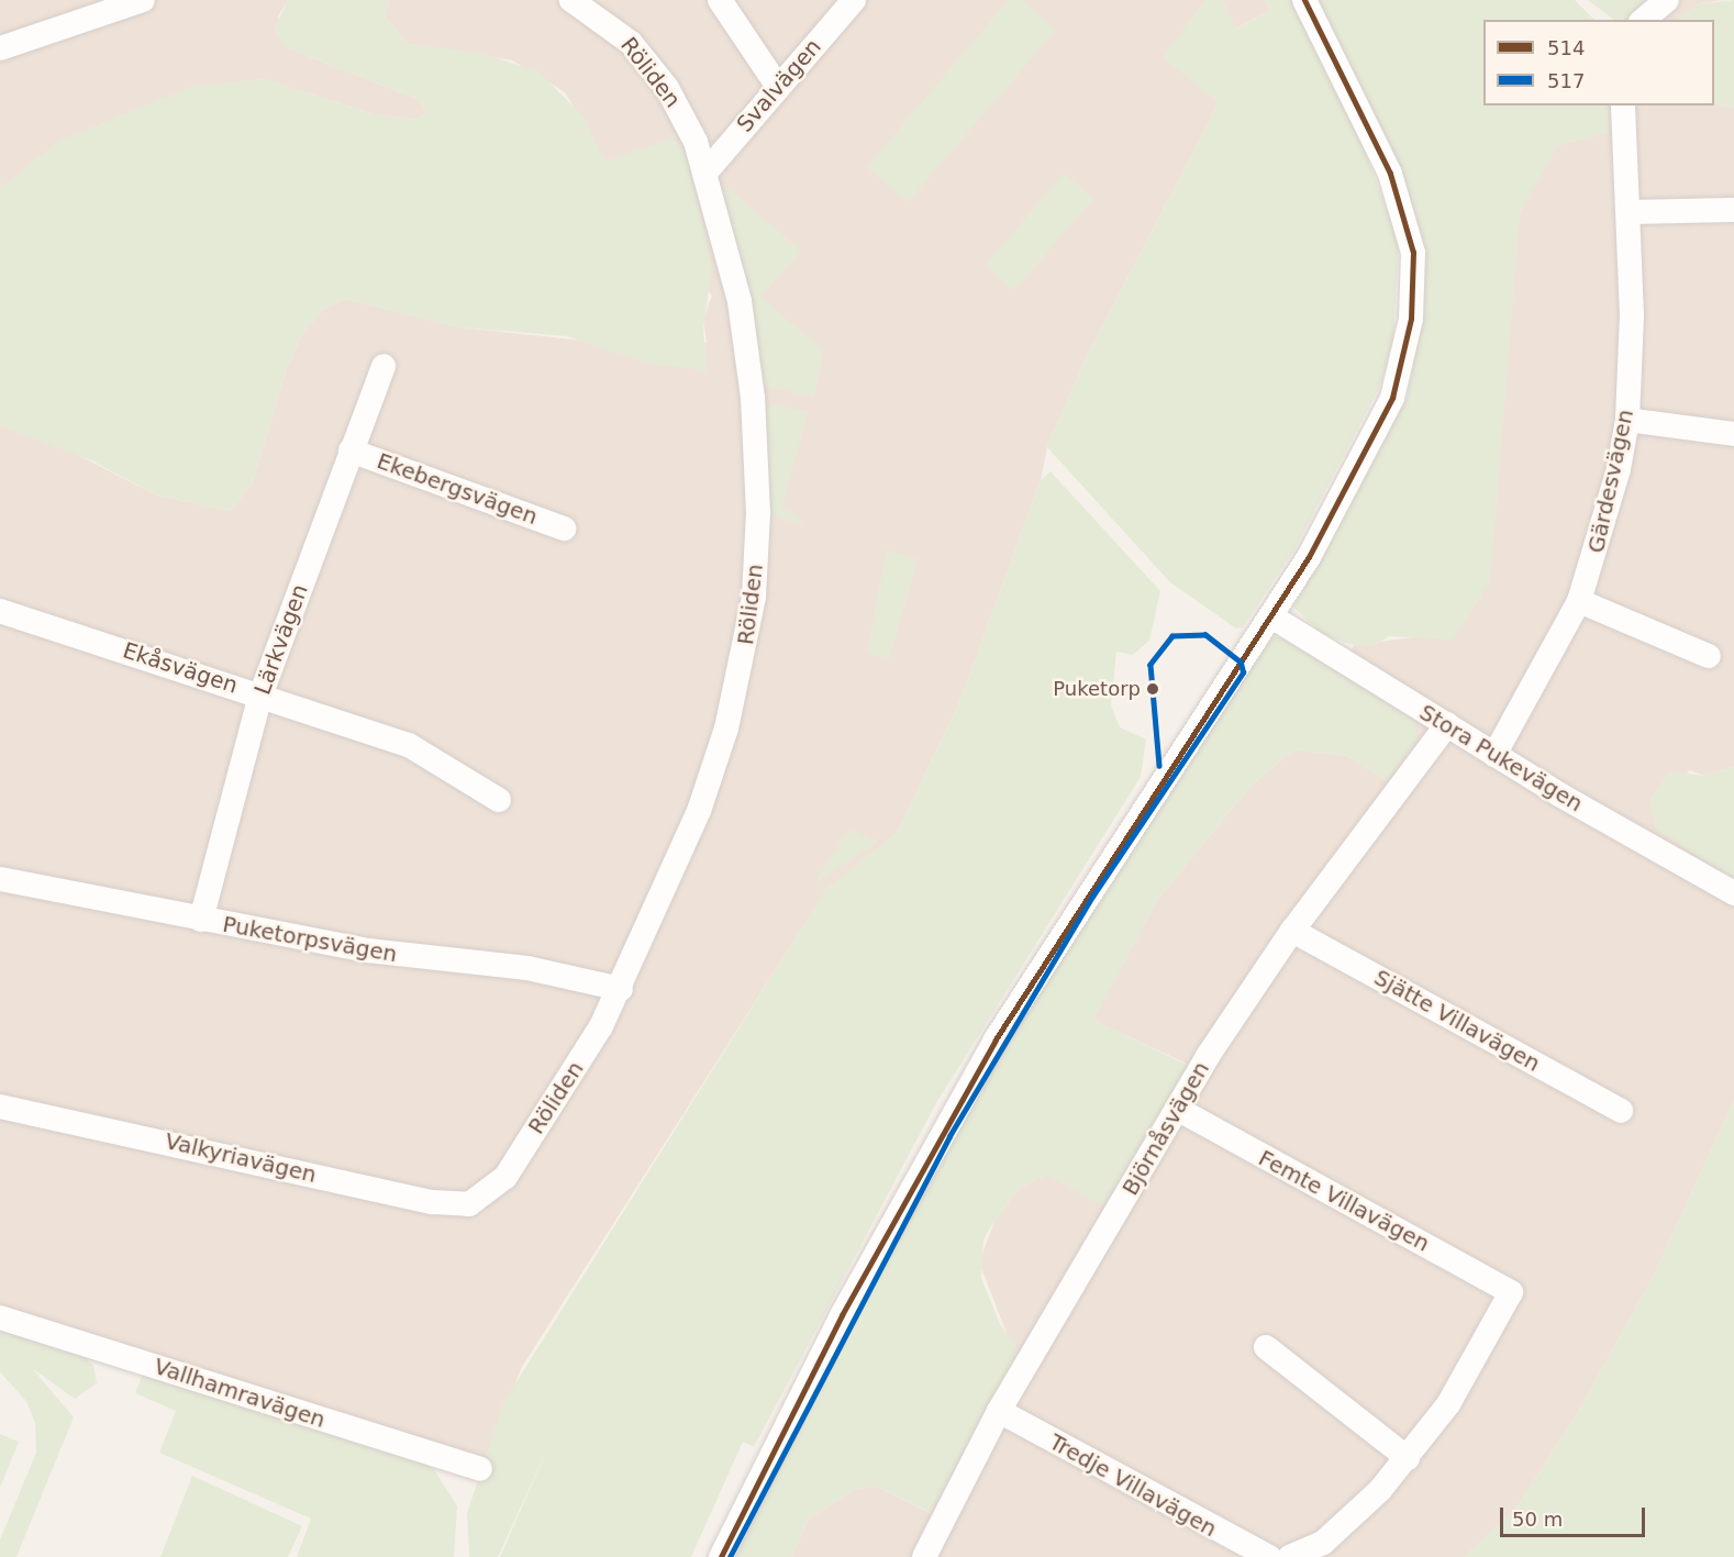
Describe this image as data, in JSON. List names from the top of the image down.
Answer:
{
  "streets": {
    "street": [
      "Röliden",
      "Svalvägen",
      "Gärdesvägen",
      "Ekebergsvägen",
      "Lärkvägen",
      "Ekåsvägen",
      "Stora Pukevägen",
      "Puketorpsvägen",
      "Sjätte Villavägen",
      "Björnåsvägen",
      "Valkyriavägen",
      "Femte Villavägen",
      "Vallhamravägen",
      "Tredje Villavägen"
    ]
  },
  "crossings": [
    ["Röliden", "Svalvägen"],
    ["Röliden", "Puketorpsvägen"],
    ["Röliden", "Valkyriavägen"],
    ["Gärdesvägen", "Stora Pukevägen"],
    ["Ekebergsvägen", "Lärkvägen"],
    ["Lärkvägen", "Ekåsvägen"],
    ["Lärkvägen", "Puketorpsvägen"],
    ["Stora Pukevägen", "Björnåsvägen"],
    ["Sjätte Villavägen", "Björnåsvägen"],
    ["Björnåsvägen", "Femte Villavägen"],
    ["Björnåsvägen", "Tredje Villavägen"]
  ],
  "places": ["Puketorp"],
  "lines": ["transit line 514", "transit line 517"],
  "legend": ["514", "517"],
  "scale_bar": "50 m"
}
